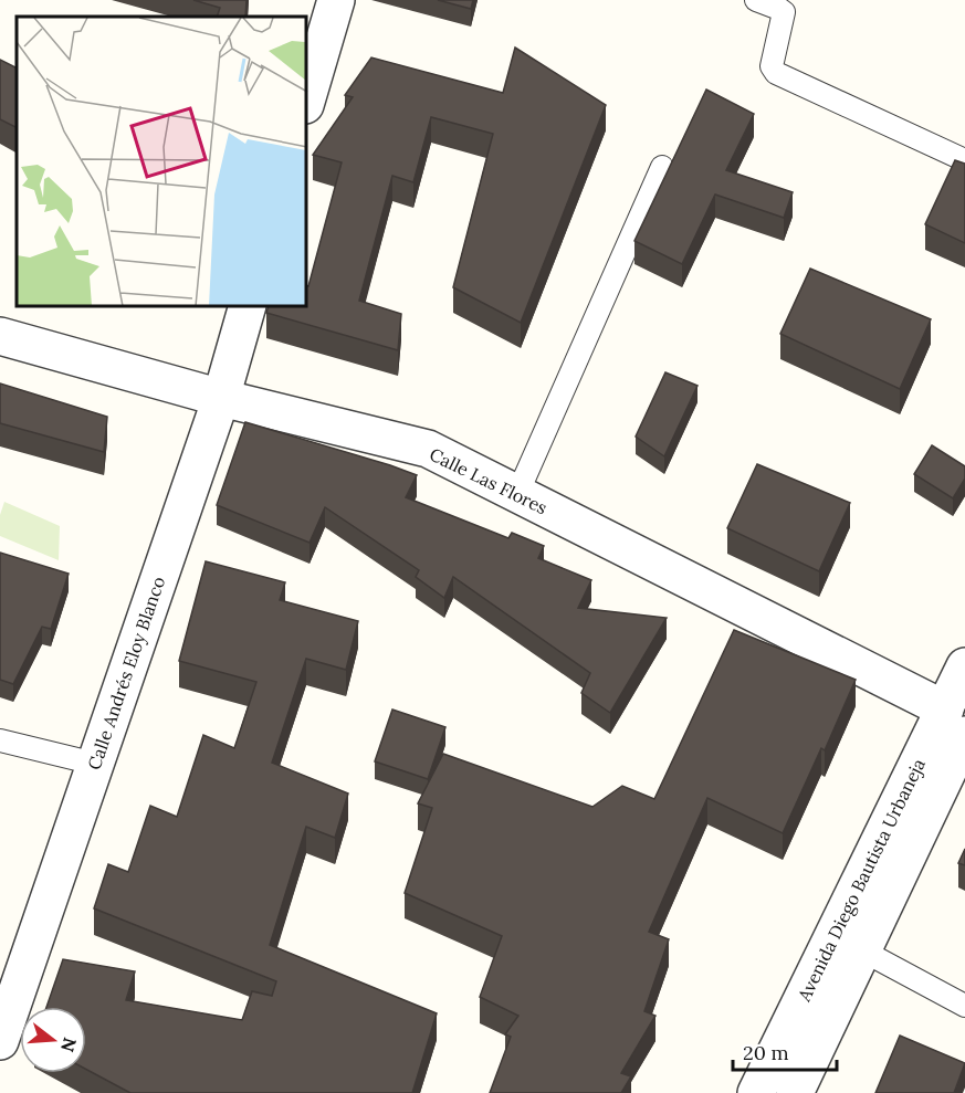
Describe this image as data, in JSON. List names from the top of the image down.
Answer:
{
  "streets": {
    "street": ["Calle Las Flores", "Calle Andrés Eloy Blanco", "Avenida Diego Bautista Urbaneja"]
  },
  "crossings": [
    ["Calle Las Flores", "Calle Andrés Eloy Blanco"],
    ["Calle Las Flores", "Avenida Diego Bautista Urbaneja"]
  ],
  "scale_bar": "20 m",
  "north": "right"
}
